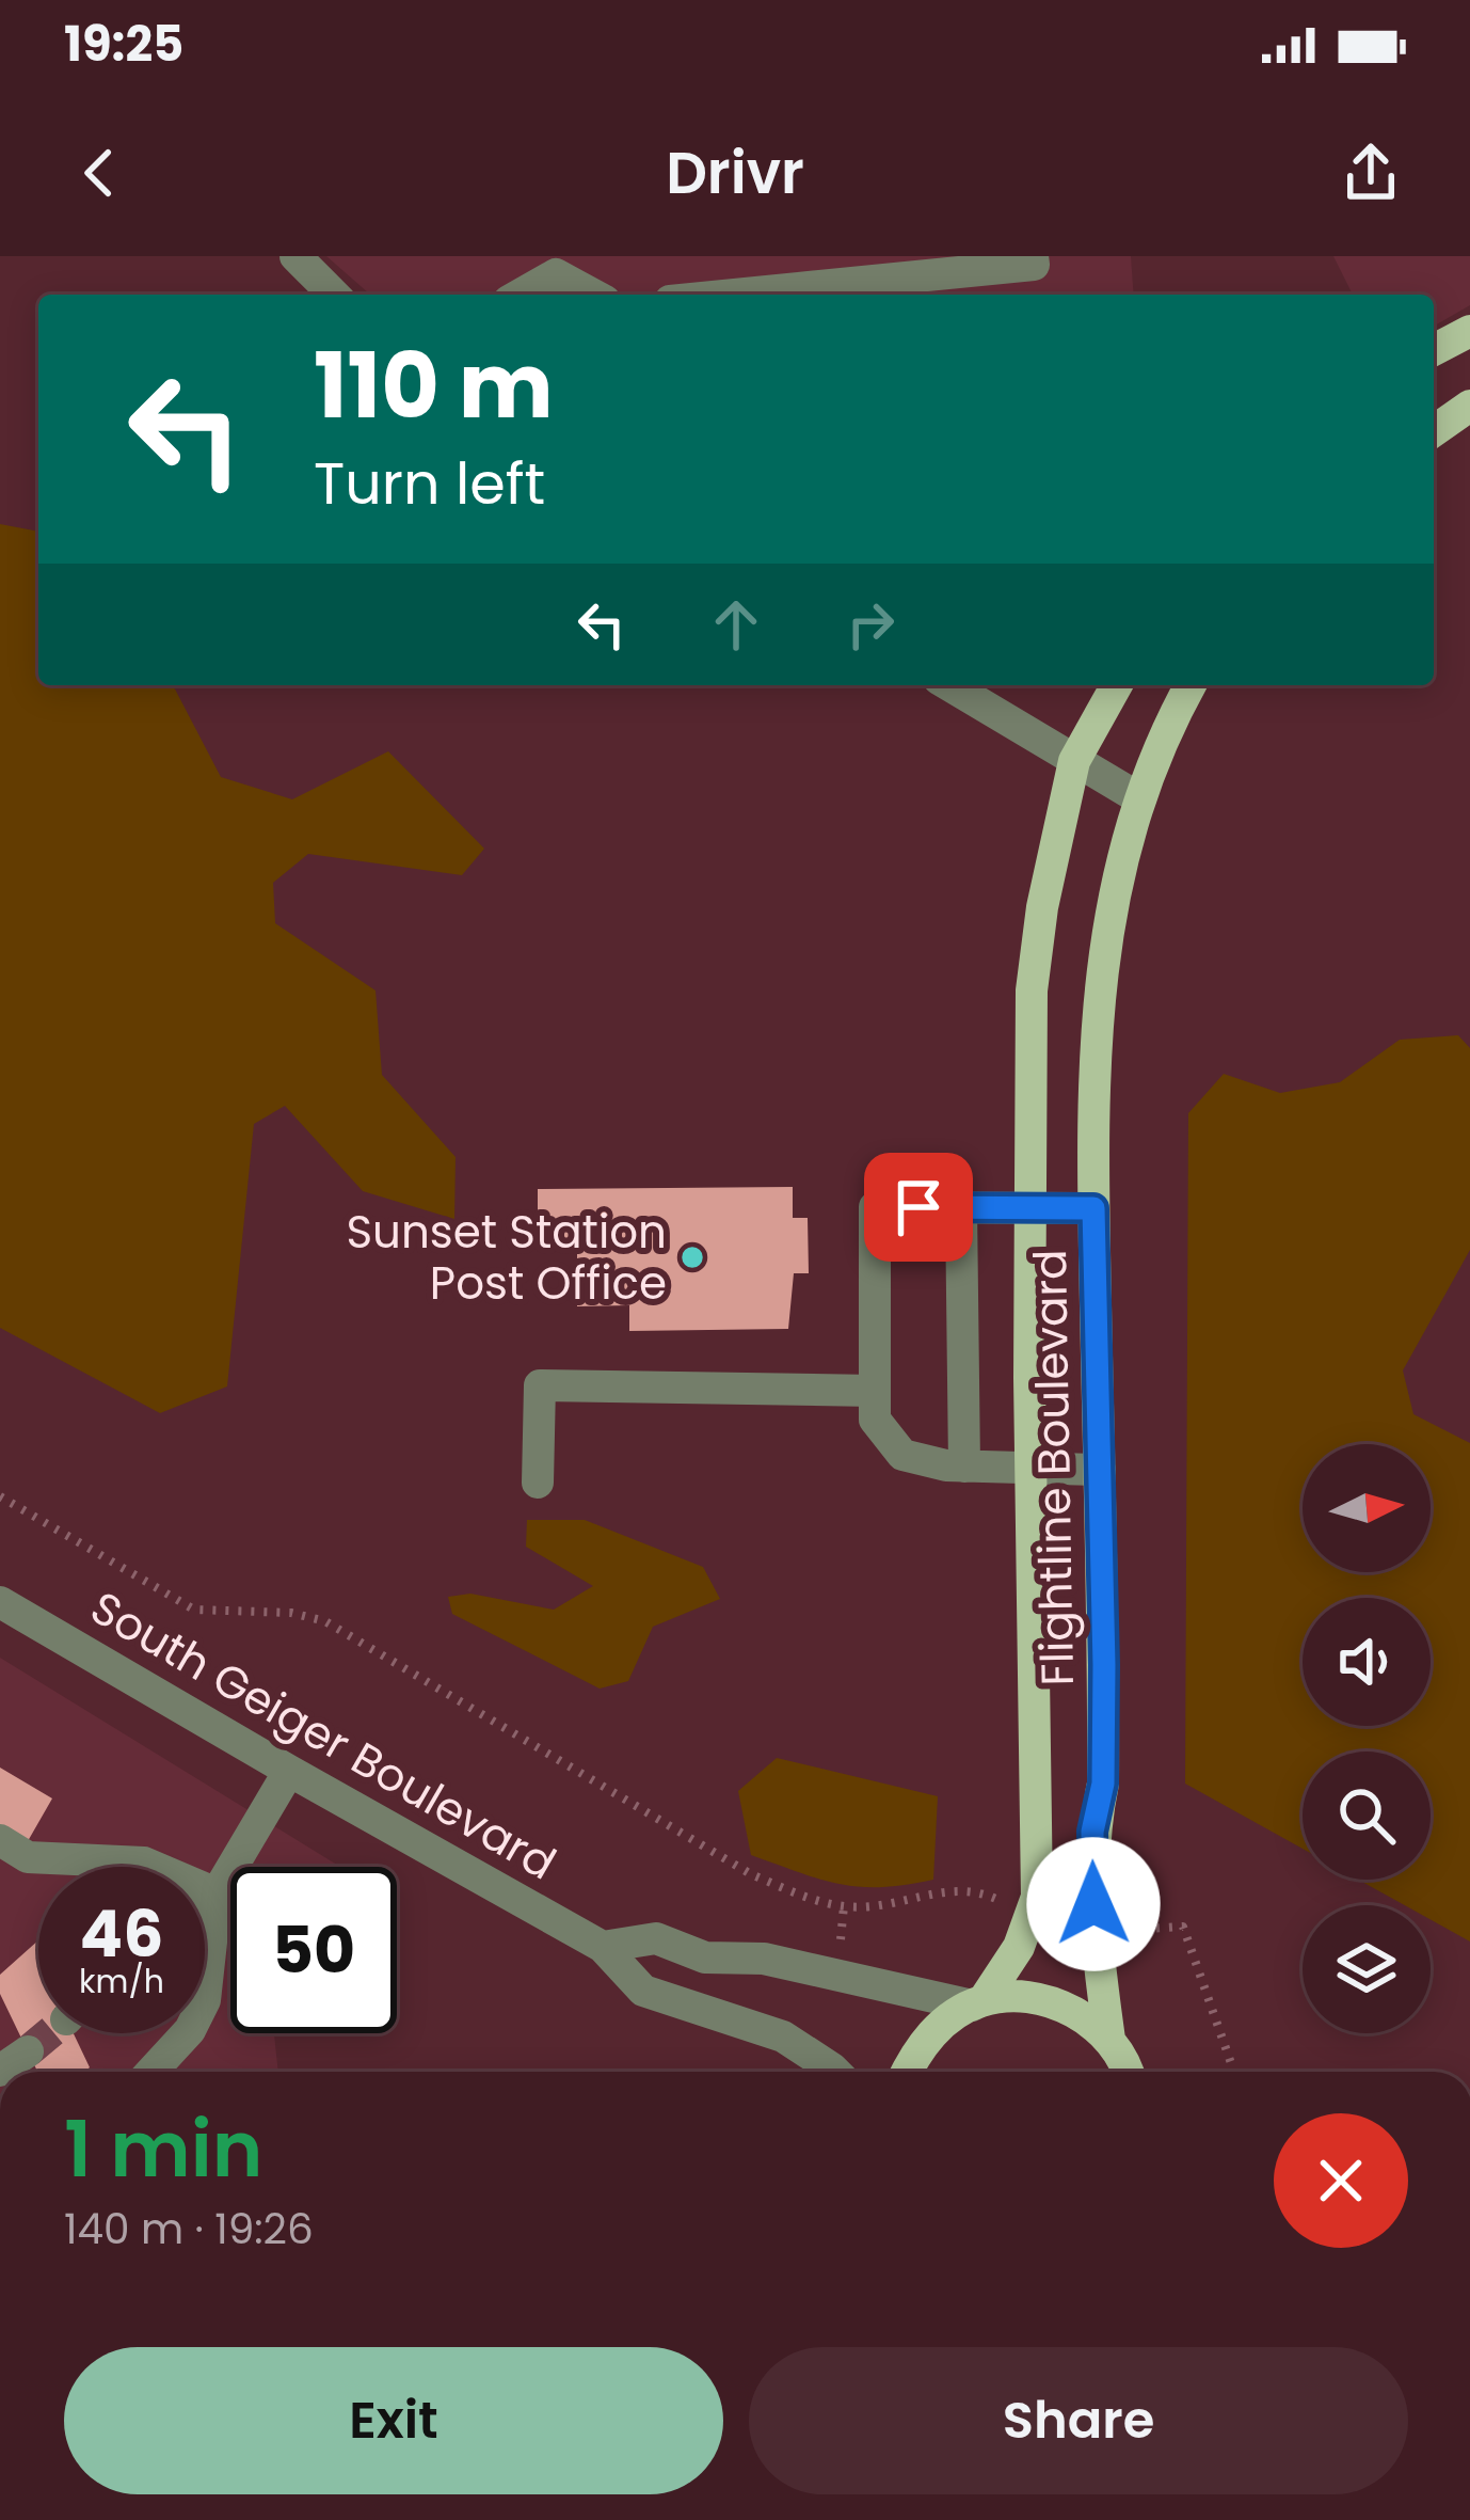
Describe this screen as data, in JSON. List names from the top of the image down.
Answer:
{
  "streets": {
    "main road": ["Flightline Boulevard"],
    "street": ["South Geiger Boulevard"]
  },
  "places": ["Sunset Station Post Office"],
  "north": "right",
  "page": {
    "status": "19:25",
    "header": "Drivr",
    "turn": ["110 m", "Turn left"],
    "speed": "46 km/h",
    "limit": "50",
    "heading": ["1 min", "140 m · 19:26"],
    "buttons": ["Exit", "Share"]
  }
}
